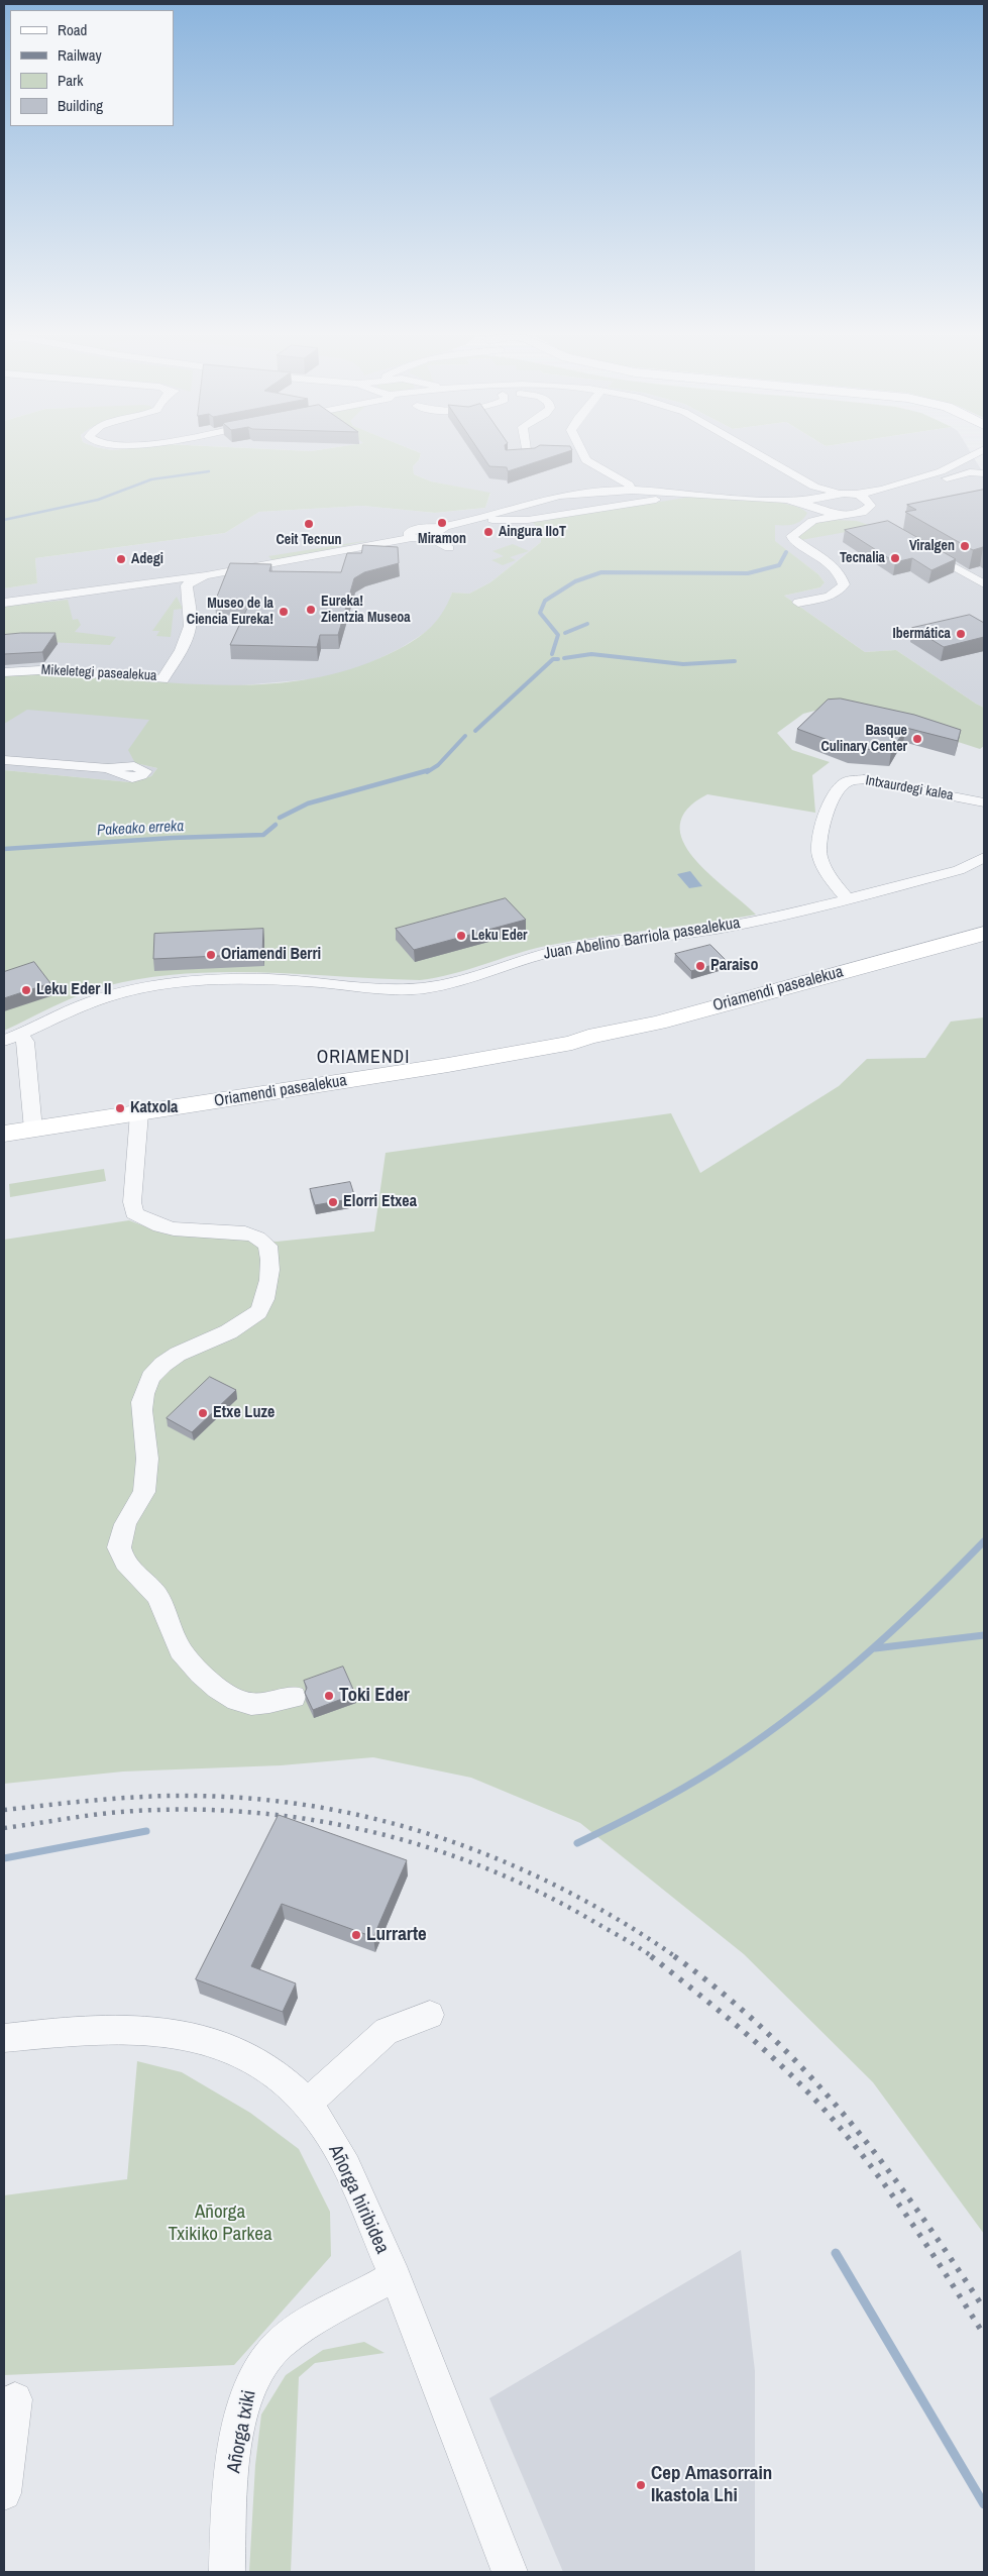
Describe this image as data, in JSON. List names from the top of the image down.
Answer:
{
  "streets": {
    "main road": ["Oriamendi pasealekua"],
    "street": [
      "Mikeletegi pasealekua",
      "Intxaurdegi kalea",
      "Juan Abelino Barriola pasealekua",
      "Añorga hiribidea",
      "Añorga txiki"
    ]
  },
  "crossings": [
    ["Intxaurdegi kalea", "Juan Abelino Barriola pasealekua"],
    ["Añorga hiribidea", "Añorga txiki"]
  ],
  "districts": ["ORIAMENDI"],
  "water": ["Pakeako erreka"],
  "parks": ["Añorga Txikiko Parkea"],
  "places": [
    "Miramon",
    "Ceit Tecnun",
    "Aingura IIoT",
    "Viralgen",
    "Tecnalia",
    "Adegi",
    "Eureka! Zientzia Museoa",
    "Museo de la Ciencia Eureka!",
    "Ibermática",
    "Basque Culinary Center",
    "Leku Eder",
    "Oriamendi Berri",
    "Paraiso",
    "Leku Eder II",
    "Katxola",
    "Elorri Etxea",
    "Etxe Luze",
    "Toki Eder",
    "Lurrarte",
    "Cep Amasorrain Ikastola Lhi"
  ],
  "legend": [
    "Road",
    "Railway",
    "Park",
    "Building"
  ]
}
